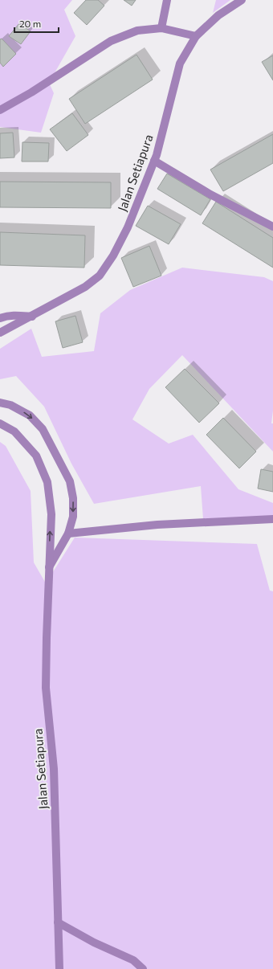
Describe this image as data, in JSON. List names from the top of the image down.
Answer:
{
  "streets": {
    "street": ["Jalan Setiapura"]
  },
  "scale_bar": "20 m"
}
